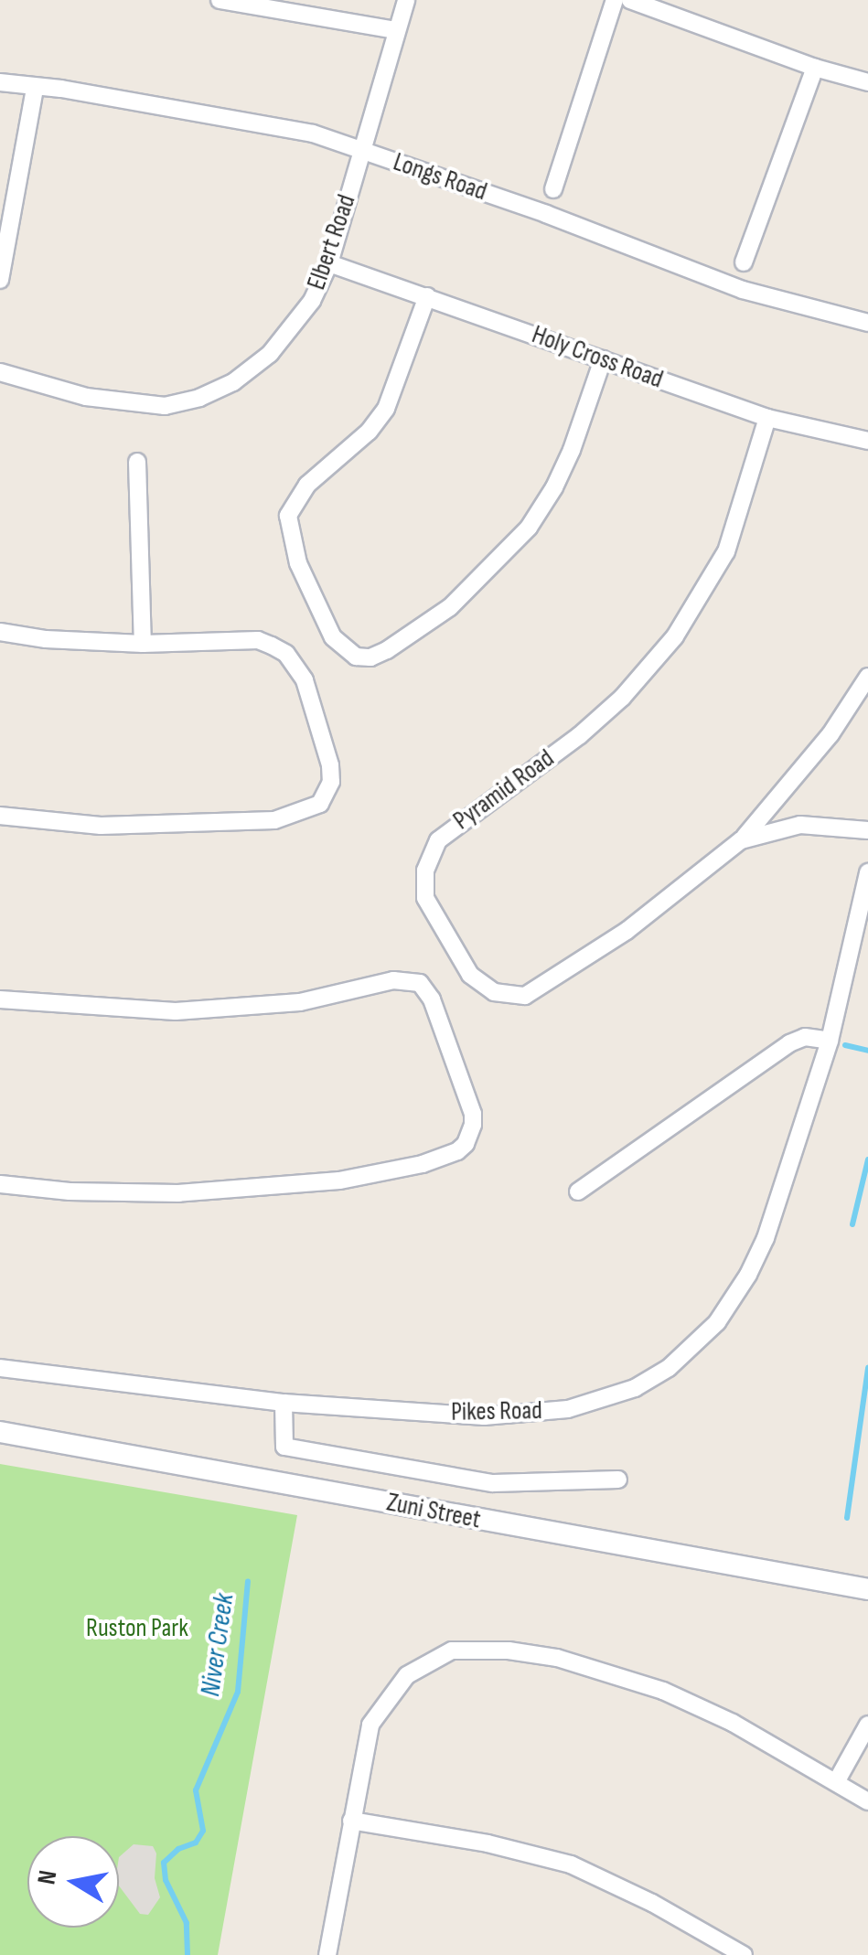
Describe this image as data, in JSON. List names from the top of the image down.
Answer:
{
  "streets": {
    "street": [
      "Longs Road",
      "Elbert Road",
      "Holy Cross Road",
      "Pyramid Road",
      "Pikes Road",
      "Zuni Street"
    ]
  },
  "crossings": [
    ["Longs Road", "Elbert Road"],
    ["Elbert Road", "Holy Cross Road"],
    ["Holy Cross Road", "Pyramid Road"]
  ],
  "water": ["Niver Creek"],
  "parks": ["Ruston Park"],
  "north": "left"
}
